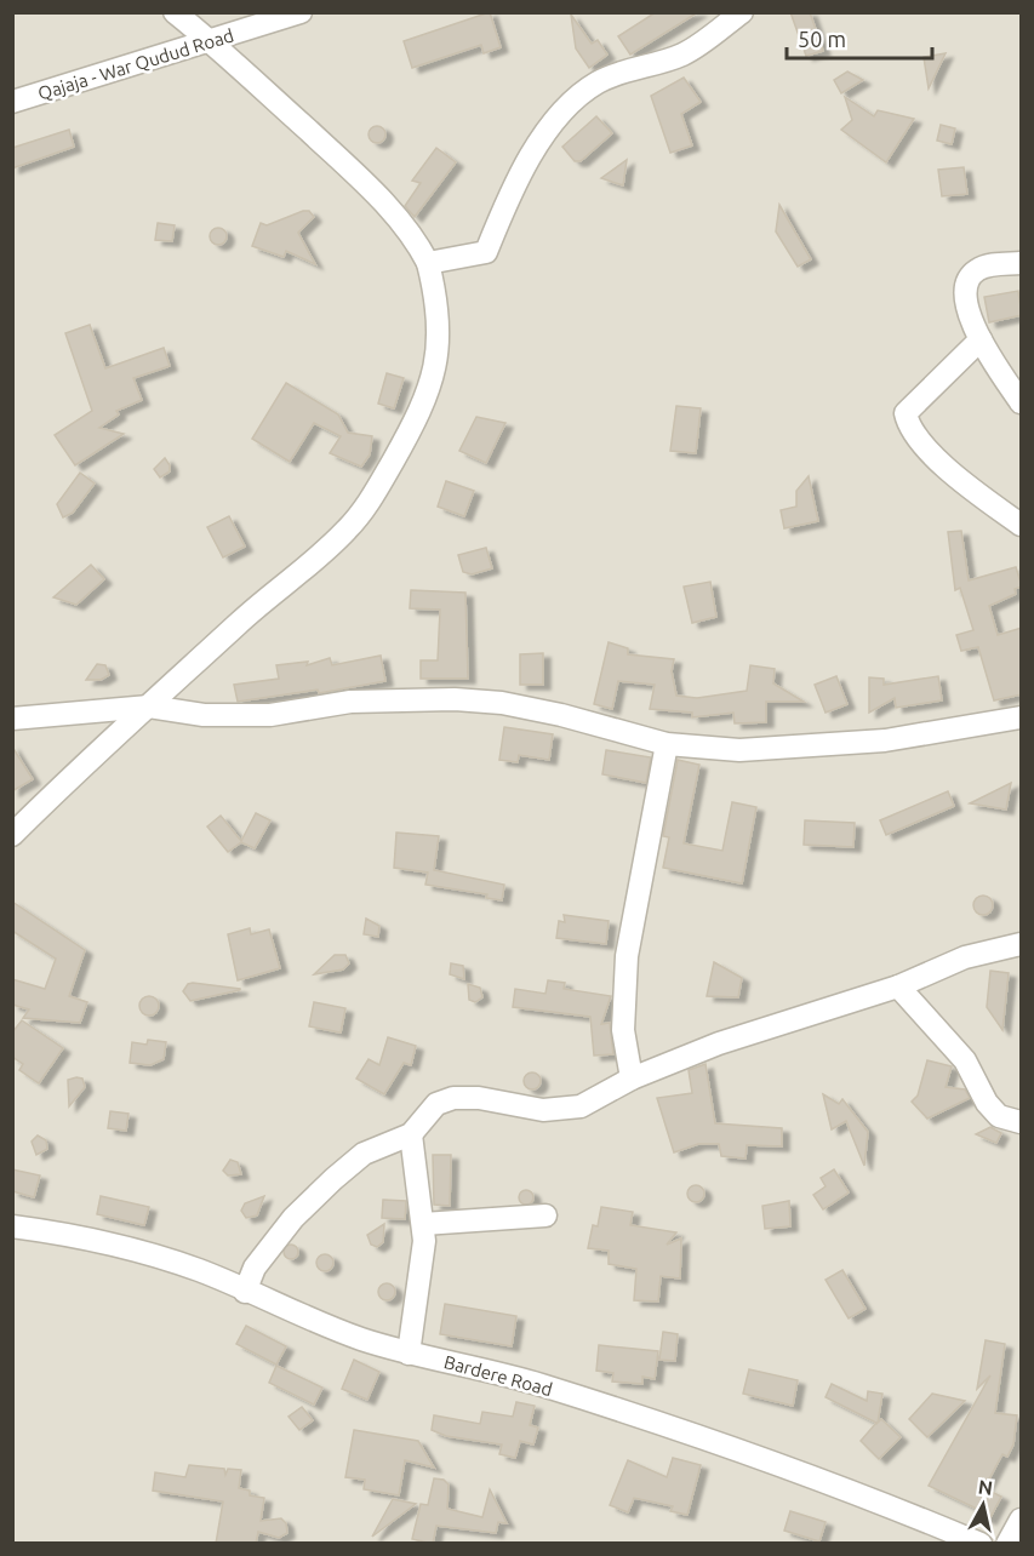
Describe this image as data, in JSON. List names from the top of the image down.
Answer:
{
  "streets": {
    "street": ["Qajaja - War Qudud Road", "Bardere Road"]
  },
  "scale_bar": "50 m",
  "north": "top"
}
